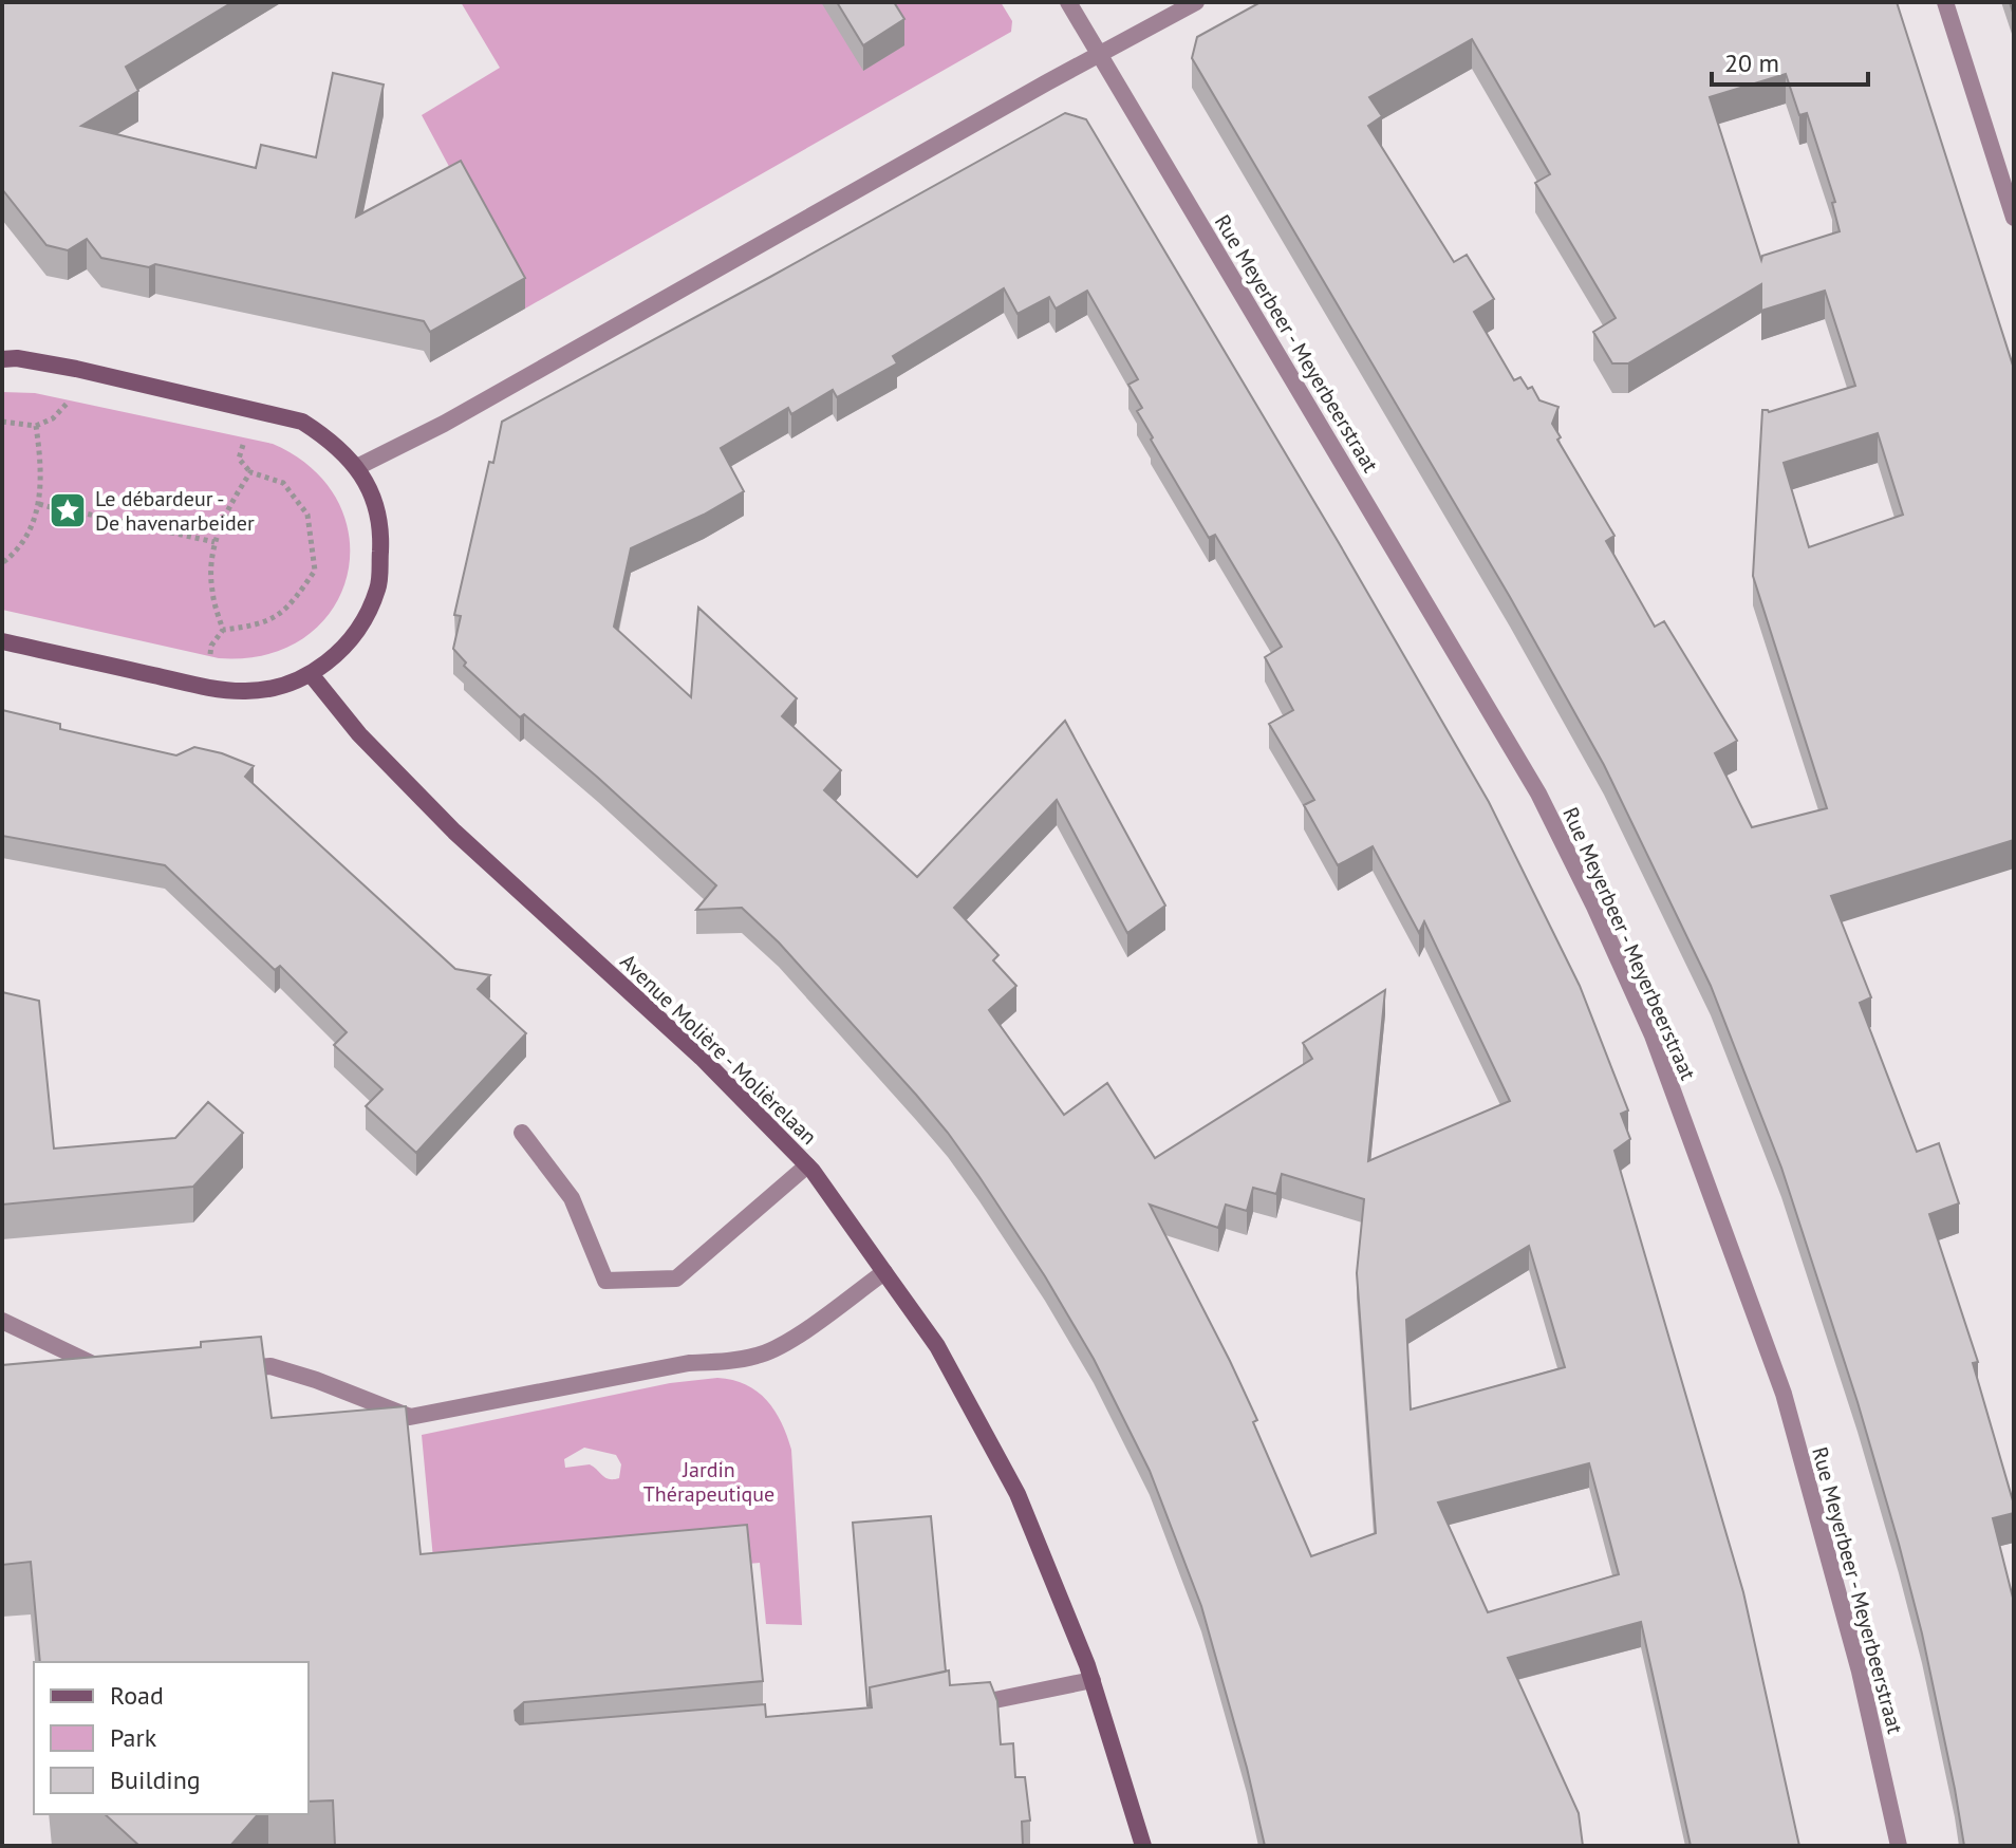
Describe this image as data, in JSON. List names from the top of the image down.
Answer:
{
  "streets": {
    "street": ["Rue Meyerbeer - Meyerbeerstraat", "Avenue Molière - Molièrelaan"]
  },
  "parks": ["Jardin Thérapeutique"],
  "places": {
    "place": ["Le débardeur - De havenarbeider"]
  },
  "legend": ["Road", "Park", "Building"],
  "scale_bar": "20 m"
}
